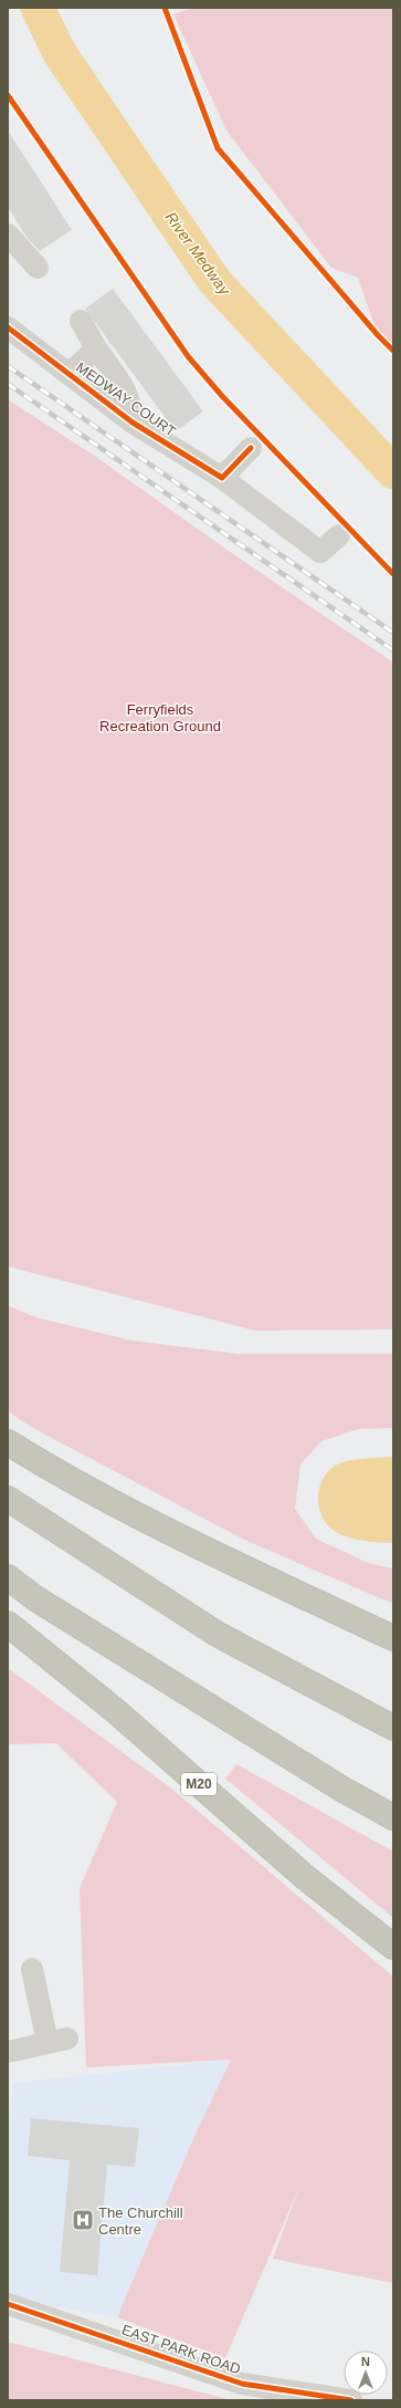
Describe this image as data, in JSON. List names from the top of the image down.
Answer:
{
  "streets": {
    "highway": ["M20"],
    "street": ["MEDWAY COURT", "EAST PARK ROAD"]
  },
  "water": ["River Medway"],
  "parks": ["Ferryfields Recreation Ground"],
  "places": {
    "hospital": ["The Churchill Centre"]
  },
  "north": "top"
}
